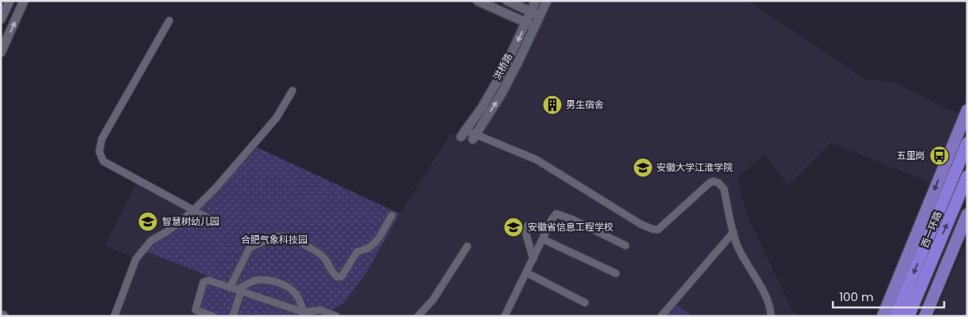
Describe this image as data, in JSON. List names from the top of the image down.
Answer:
{
  "streets": {
    "highway": ["西一环路"],
    "street": ["洪桥路"]
  },
  "parks": ["合肥气象科技园"],
  "places": {
    "building": ["男生宿舍"],
    "bus stop": ["五里岗"],
    "school or university": ["安徽大学江淮学院", "智慧树幼儿园", "安徽省信息工程学校"]
  },
  "scale_bar": "100 m"
}
